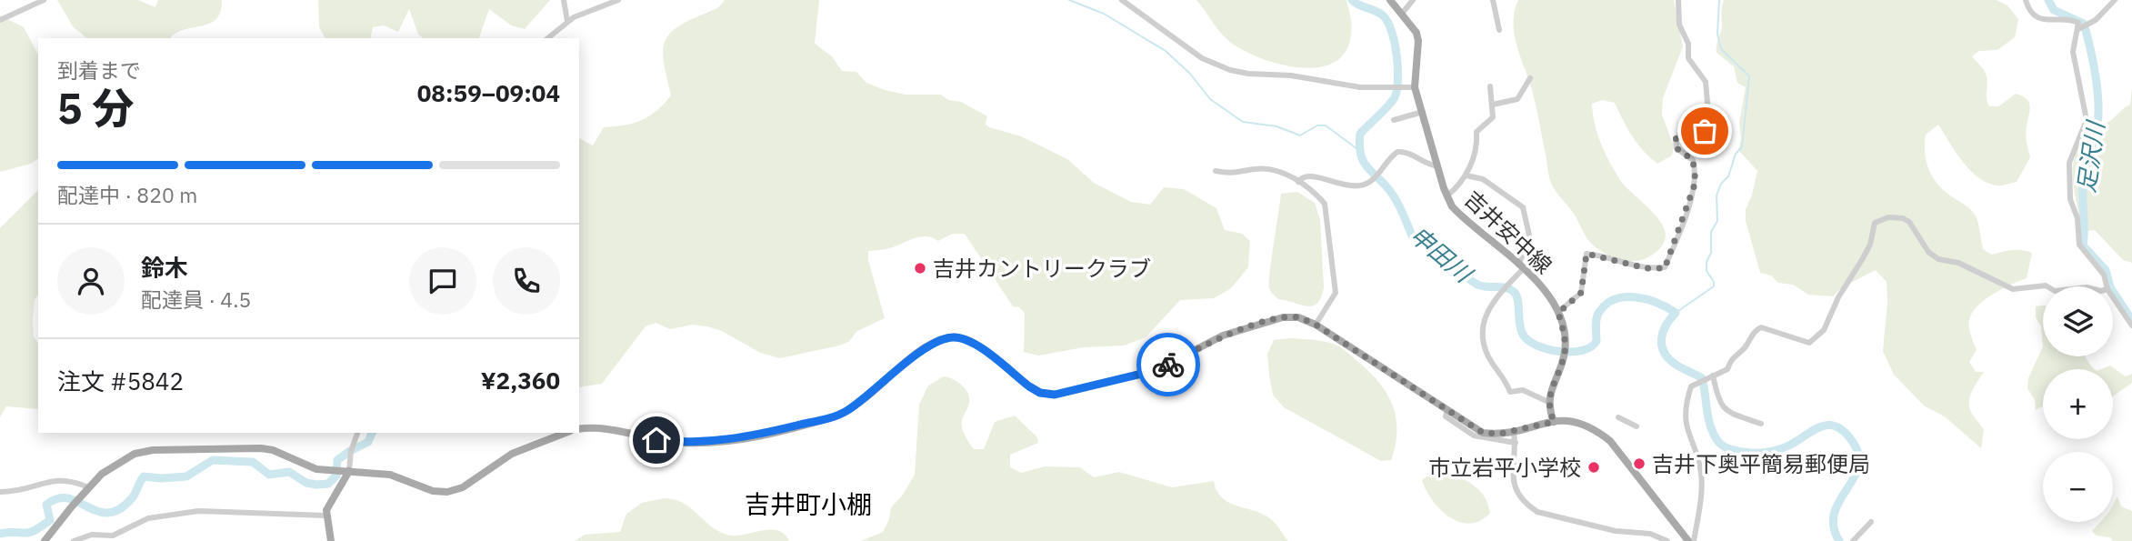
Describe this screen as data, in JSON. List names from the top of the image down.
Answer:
{
  "streets": {
    "main road": ["吉井安中線"]
  },
  "districts": ["吉井町小棚"],
  "water": ["足沢川", "申田川"],
  "places": ["吉井カントリークラブ", "吉井下奥平簡易郵便局", "市立岩平小学校"],
  "page": {
    "heading": ["5 分", "到着まで", "08:59–09:04"],
    "panel": [
      "鈴木",
      "配達員 · 4.5",
      "注文 #5842",
      "¥2,360"
    ],
    "bar": "配達中 · 820 m",
    "map_buttons": ["+", "−"]
  }
}
